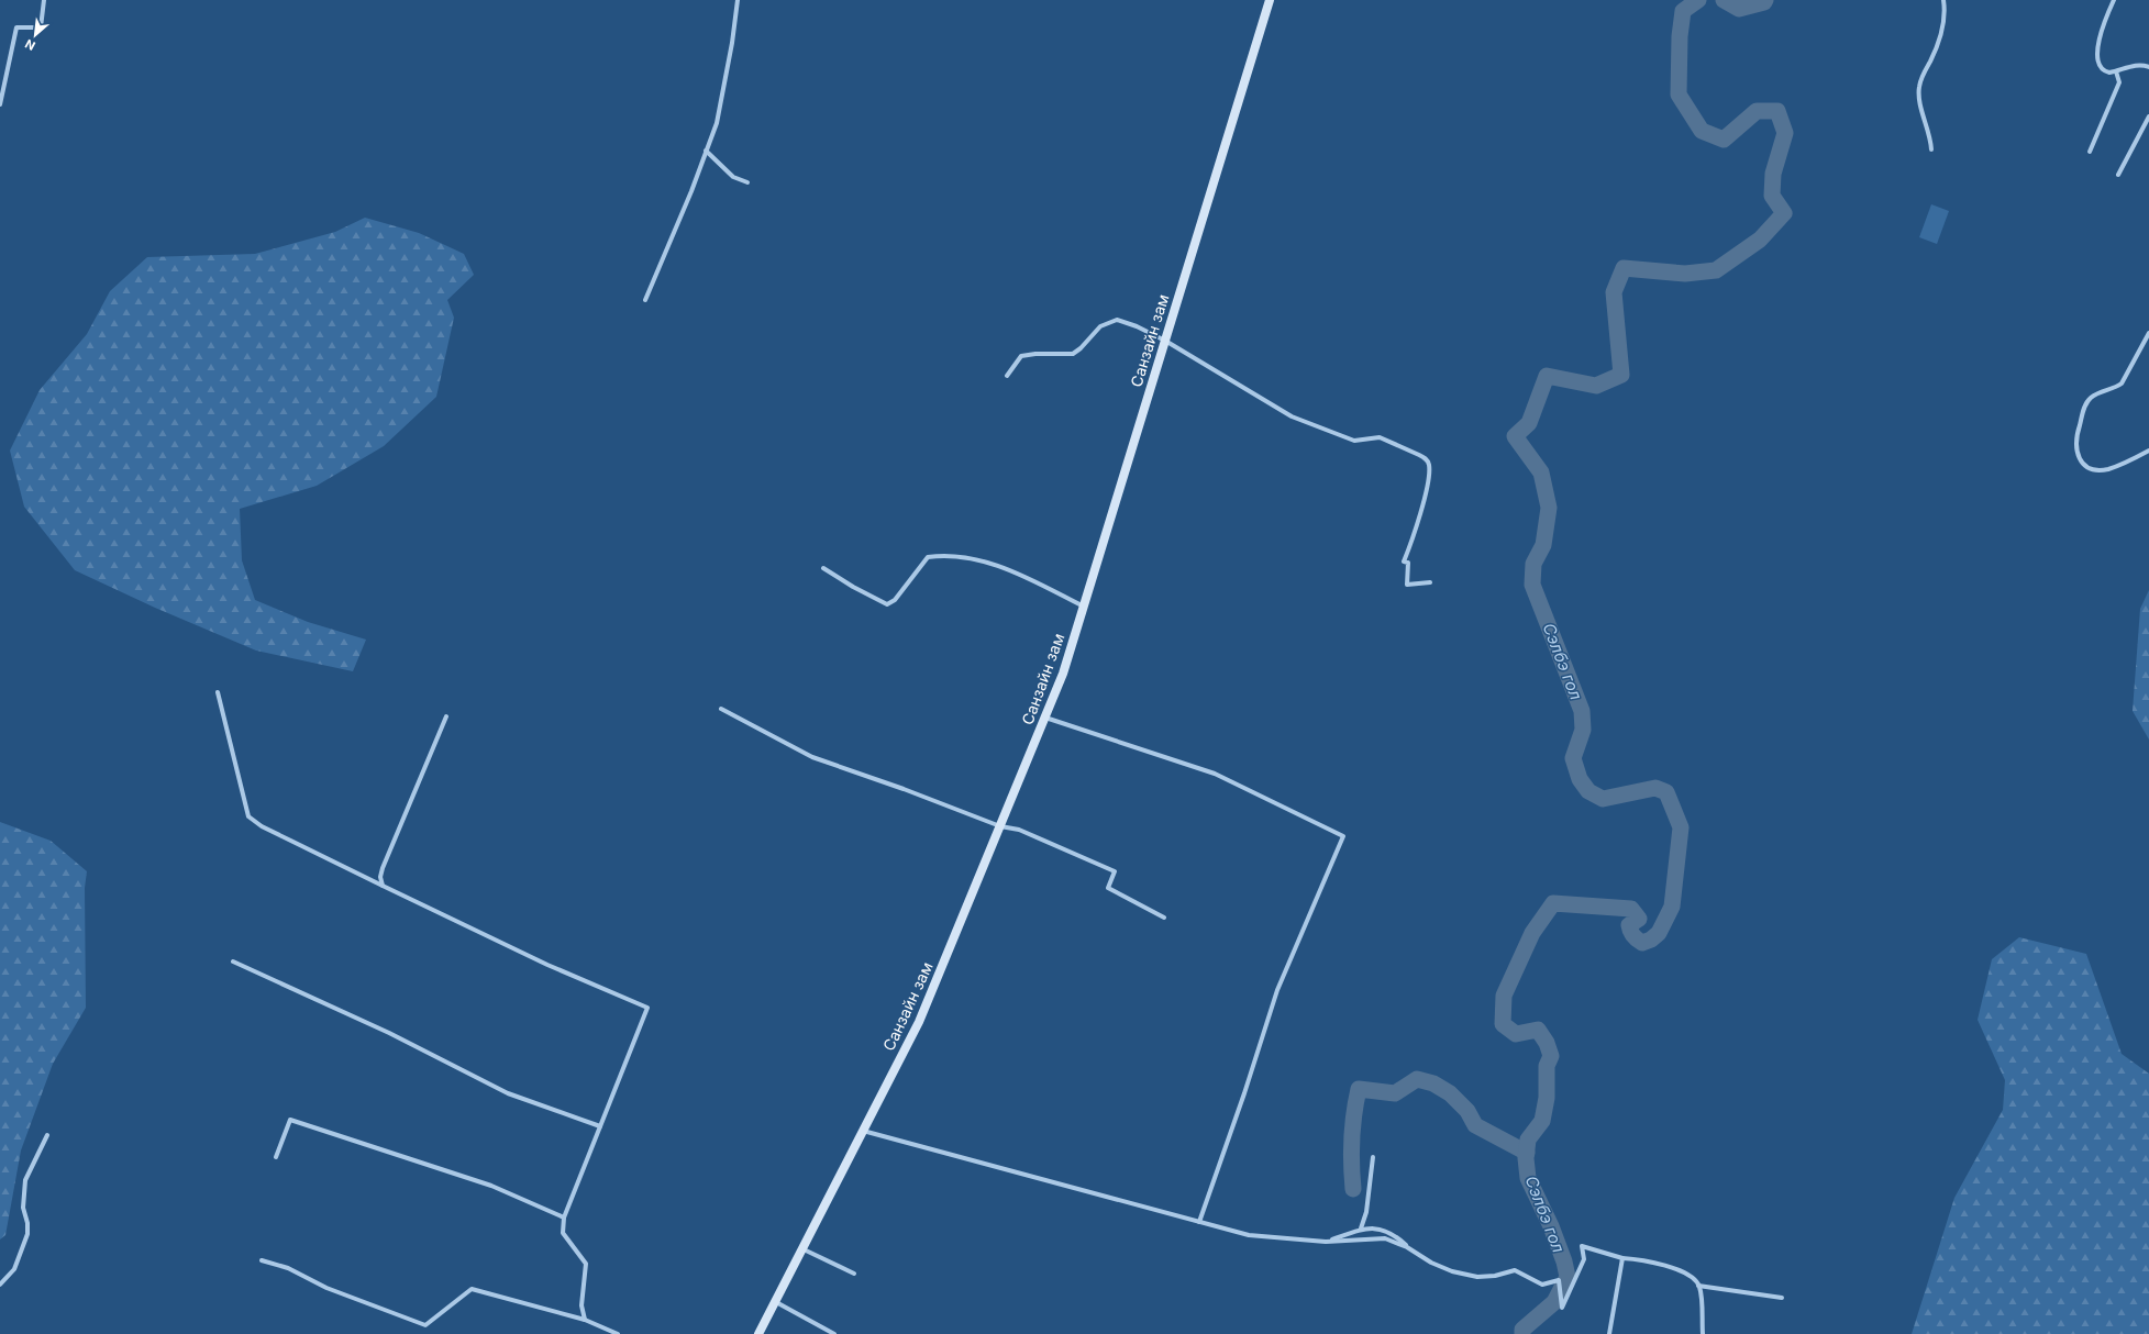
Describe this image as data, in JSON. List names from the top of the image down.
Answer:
{
  "streets": {
    "main road": ["Санзайн зам"]
  },
  "water": ["Сэлбэ гол"],
  "north": "bottom left"
}
